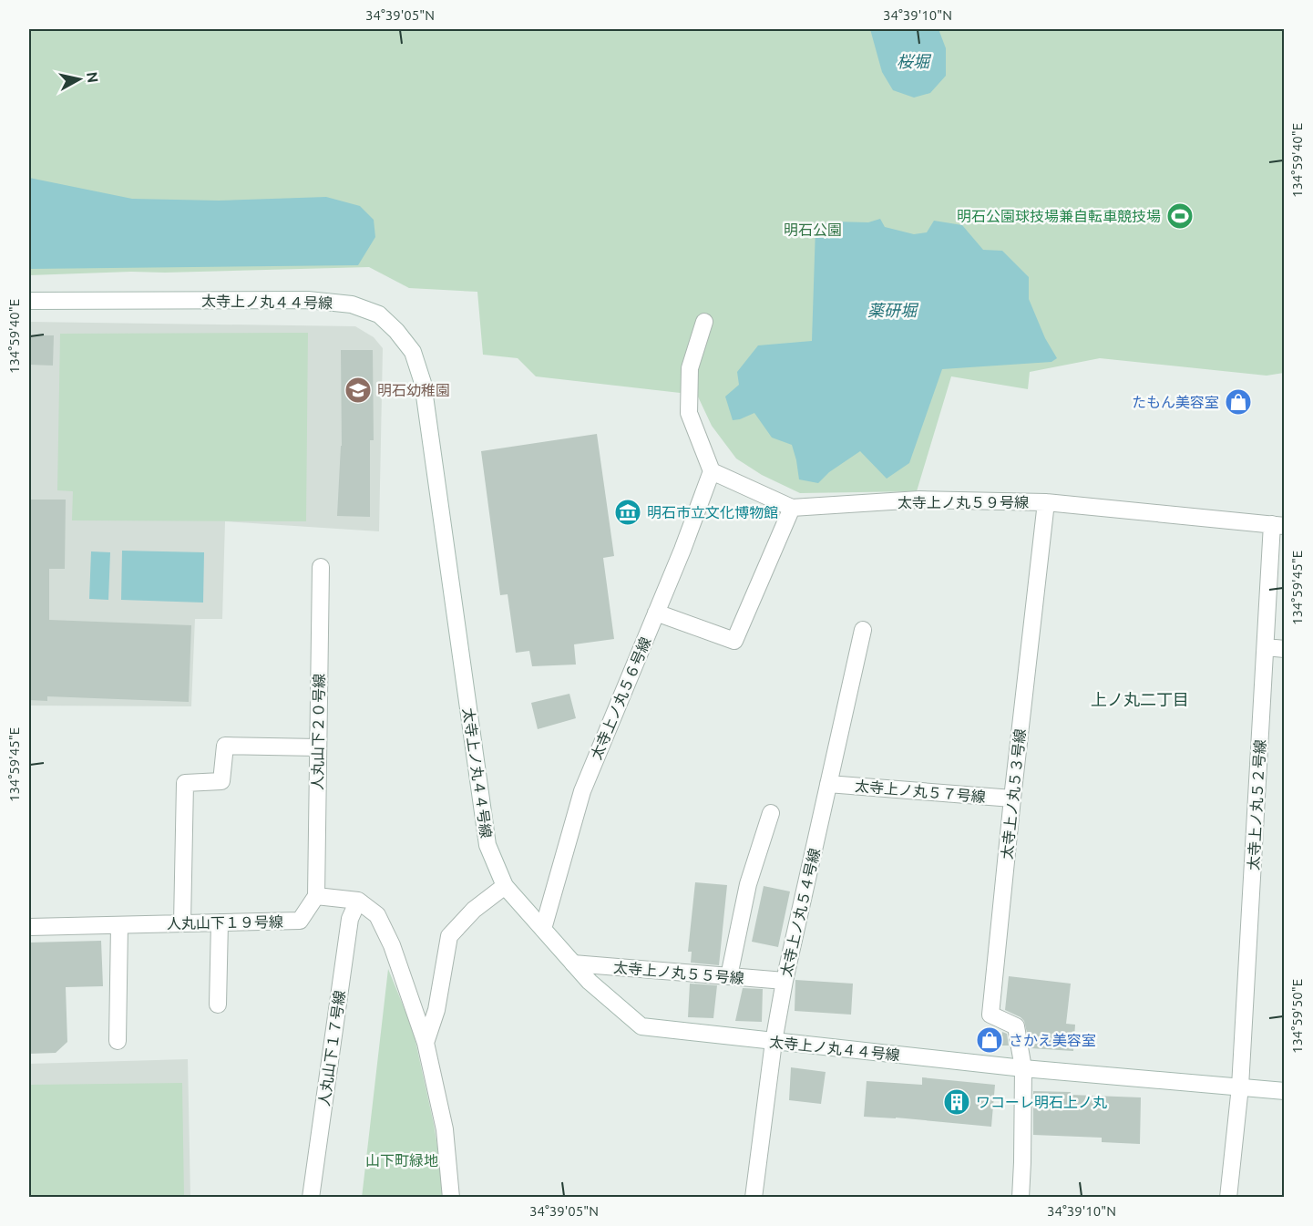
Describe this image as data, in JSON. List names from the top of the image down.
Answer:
{
  "streets": {
    "street": [
      "太寺上ノ丸４４号線",
      "太寺上ノ丸５９号線",
      "太寺上ノ丸５６号線",
      "人丸山下２０号線",
      "太寺上ノ丸５７号線",
      "太寺上ノ丸５３号線",
      "太寺上ノ丸５２号線",
      "太寺上ノ丸５４号線",
      "人丸山下１９号線",
      "太寺上ノ丸５５号線",
      "人丸山下１７号線"
    ]
  },
  "crossings": [
    ["太寺上ノ丸４４号線", "太寺上ノ丸５６号線"],
    ["太寺上ノ丸４４号線", "太寺上ノ丸５３号線"],
    ["太寺上ノ丸４４号線", "太寺上ノ丸５２号線"],
    ["太寺上ノ丸４４号線", "太寺上ノ丸５４号線"],
    ["太寺上ノ丸４４号線", "太寺上ノ丸５５号線"],
    ["太寺上ノ丸５９号線", "太寺上ノ丸５６号線"],
    ["太寺上ノ丸５９号線", "太寺上ノ丸５３号線"],
    ["太寺上ノ丸５９号線", "太寺上ノ丸５２号線"],
    ["人丸山下２０号線", "人丸山下１９号線"],
    ["太寺上ノ丸５７号線", "太寺上ノ丸５３号線"],
    ["太寺上ノ丸５７号線", "太寺上ノ丸５４号線"],
    ["太寺上ノ丸５４号線", "太寺上ノ丸５５号線"]
  ],
  "districts": ["上ノ丸二丁目"],
  "water": ["桜堀", "薬研堀"],
  "parks": ["明石公園", "山下町緑地"],
  "places": {
    "sports": ["明石公園球技場兼自転車競技場"],
    "school or university": ["明石幼稚園"],
    "shop": ["たもん美容室", "さかえ美容室"],
    "museum": ["明石市立文化博物館"],
    "building": ["ワコーレ明石上ノ丸"]
  },
  "north": "right",
  "coordinates": [
    "34°39'05\"N",
    "34°39'10\"N",
    "134°59'40\"E",
    "134°59'45\"E",
    "134°59'50\"E"
  ]
}
